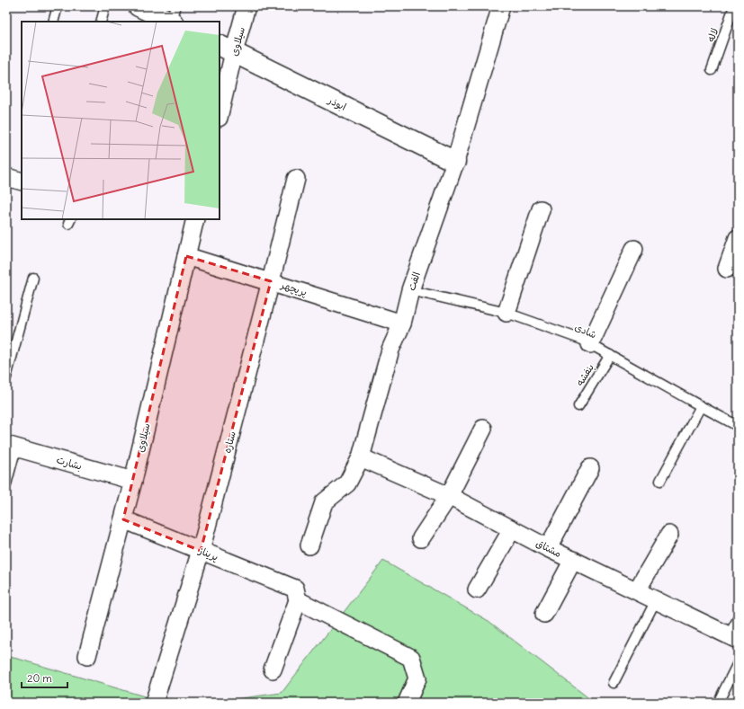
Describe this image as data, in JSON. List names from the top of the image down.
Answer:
{
  "streets": {
    "street": [
      "سیلاوی",
      "ابوذر",
      "الفت",
      "پریچهر",
      "ستاره",
      "بشارت",
      "مشتاق",
      "پریناز"
    ],
    "lane": ["لاله", "شادی", "بنفشه"]
  },
  "crossings": [
    ["سیلاوی", "ابوذر"],
    ["سیلاوی", "پریچهر"],
    ["سیلاوی", "بشارت"],
    ["سیلاوی", "پریناز"],
    ["ابوذر", "الفت"],
    ["الفت", "پریچهر"],
    ["الفت", "شادی"],
    ["الفت", "مشتاق"],
    ["پریچهر", "ستاره"],
    ["شادی", "بنفشه"],
    ["ستاره", "پریناز"]
  ],
  "scale_bar": "20 m"
}
